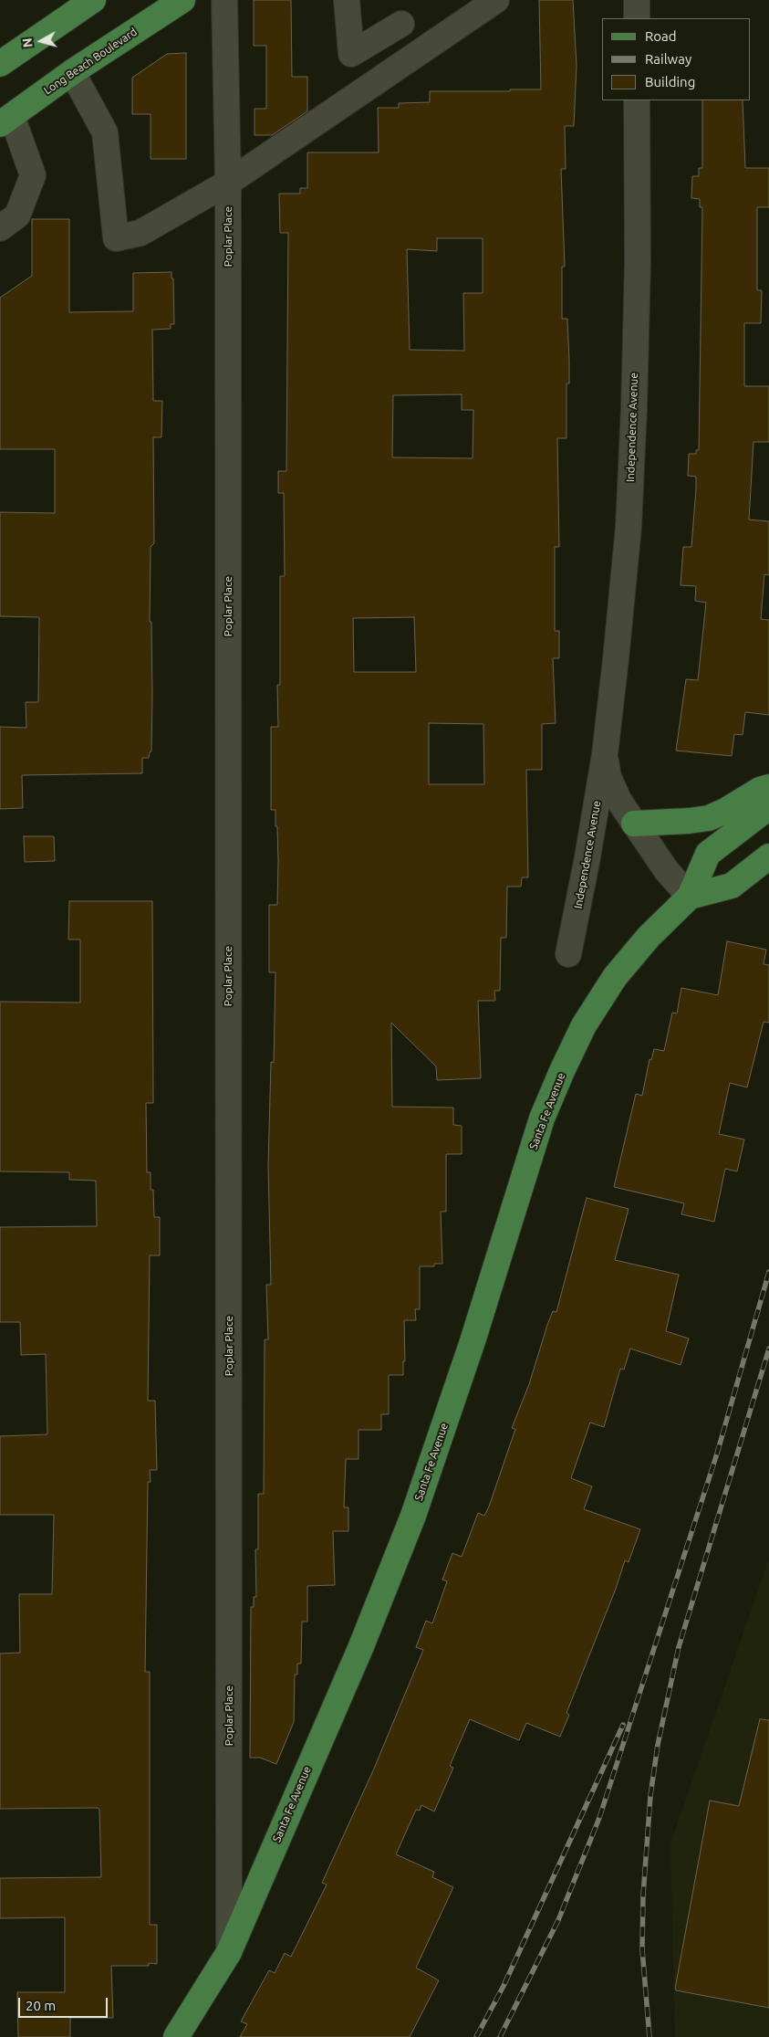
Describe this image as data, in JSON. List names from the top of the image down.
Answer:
{
  "streets": {
    "main road": ["Long Beach Boulevard", "Santa Fe Avenue"],
    "street": ["Poplar Place", "Independence Avenue"]
  },
  "crossings": [
    ["Poplar Place", "Santa Fe Avenue"],
    ["Independence Avenue", "Santa Fe Avenue"]
  ],
  "legend": ["Road", "Railway", "Building"],
  "scale_bar": "20 m",
  "north": "left"
}
